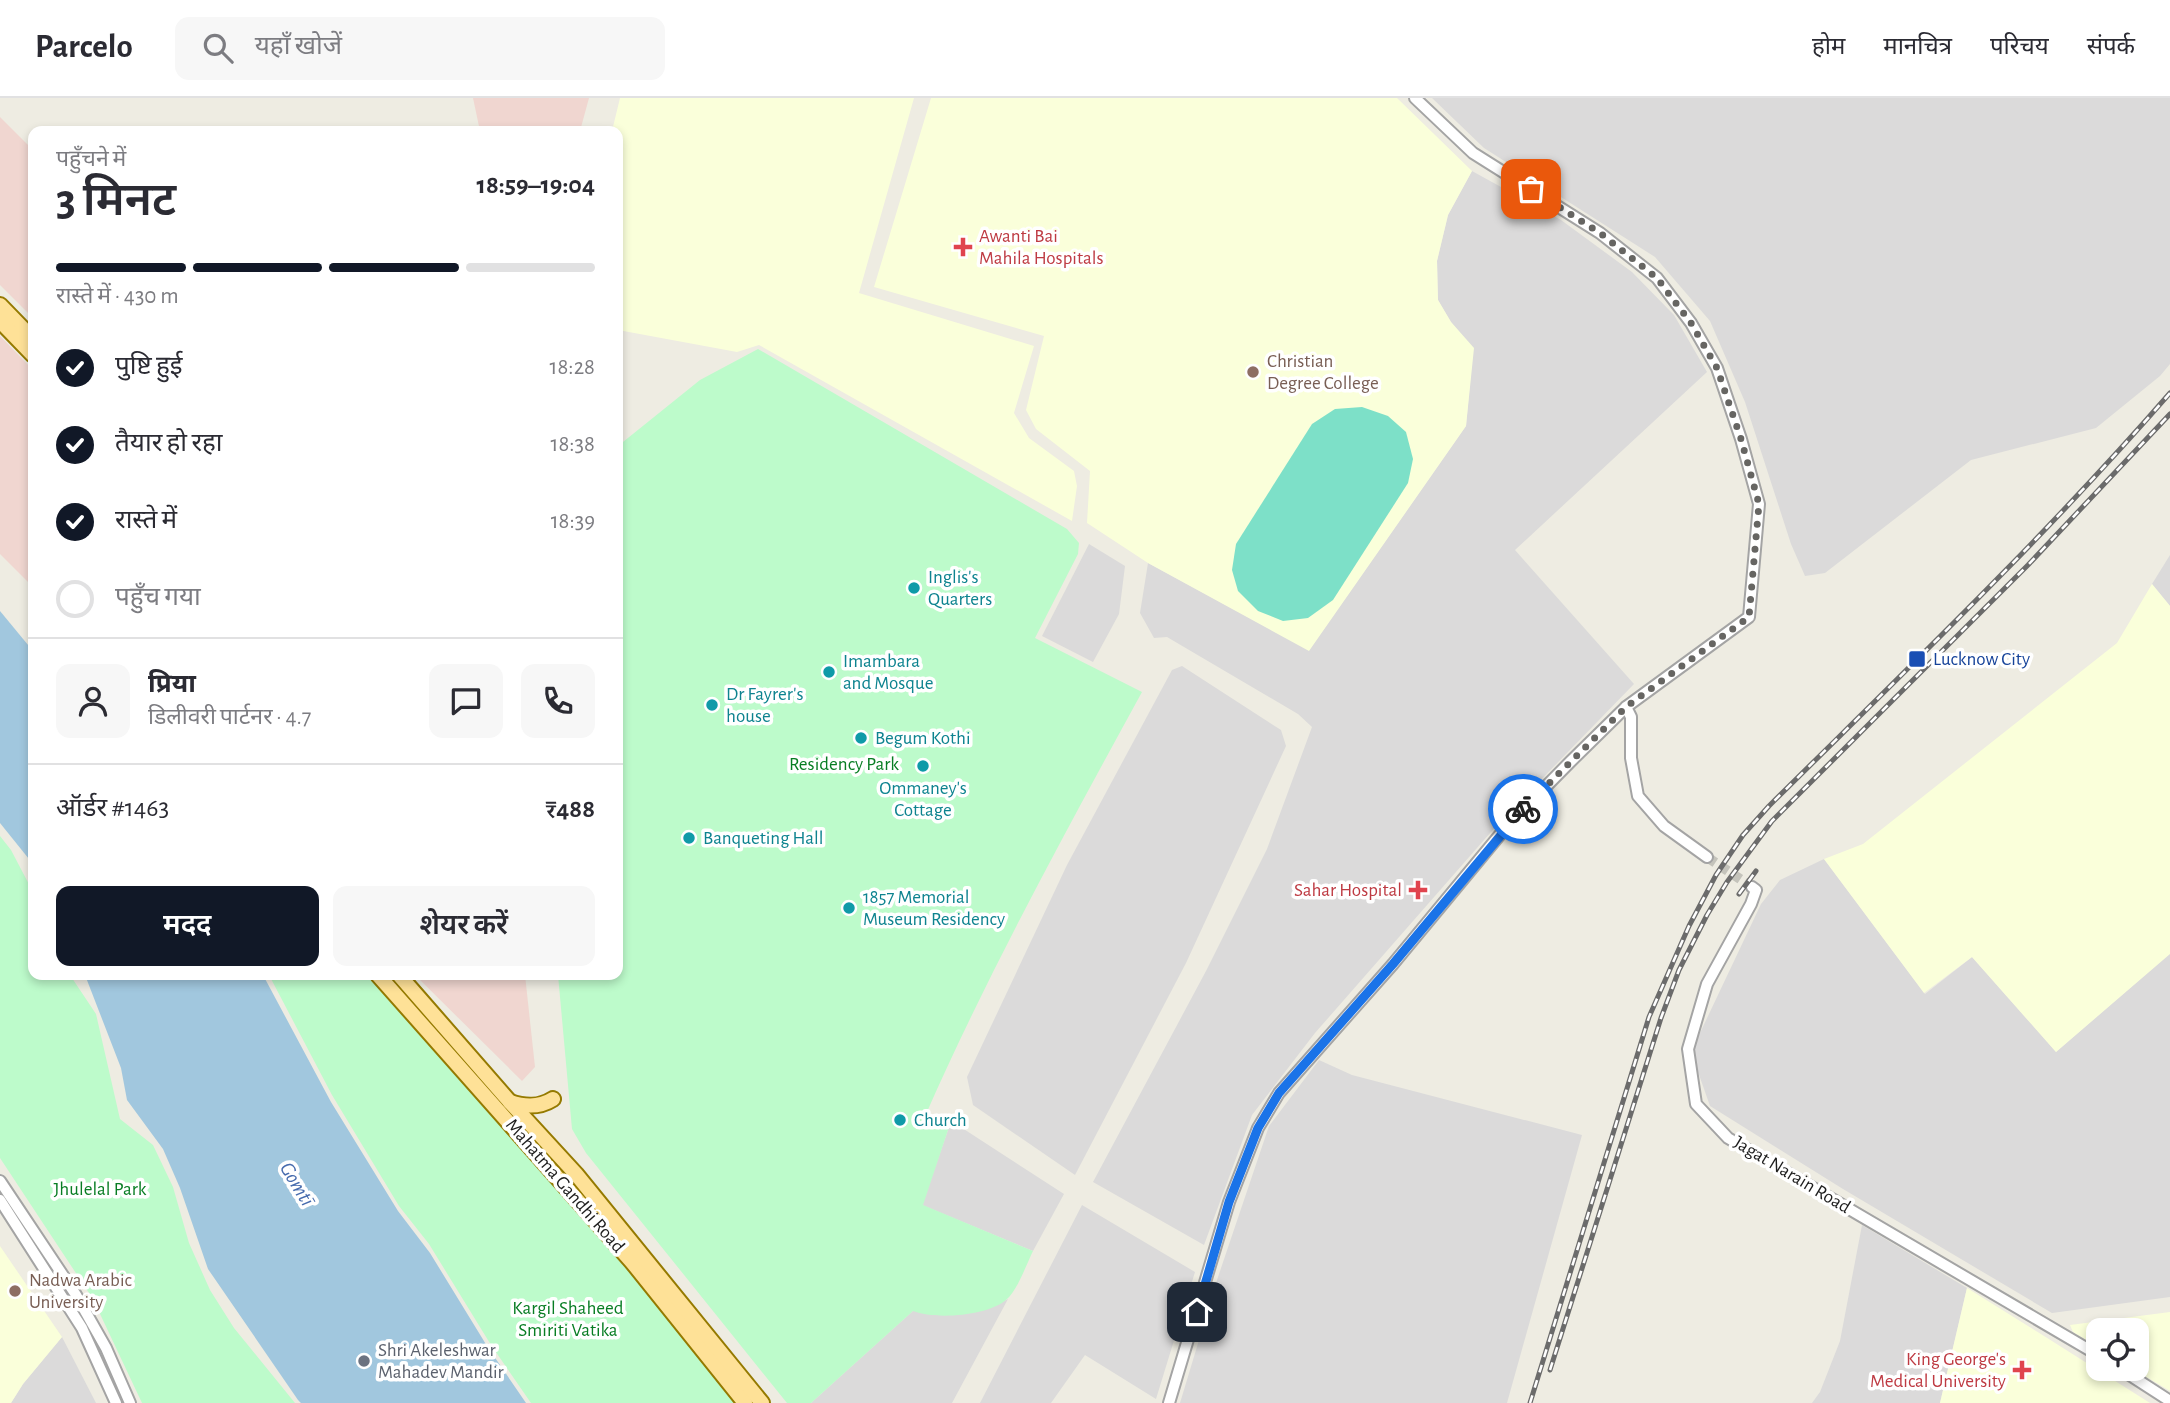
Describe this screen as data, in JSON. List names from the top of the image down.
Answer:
{
  "streets": {
    "main road": ["Mahatma Gandhi Road"],
    "street": ["Jagat Narain Road"]
  },
  "water": ["Gomtī"],
  "parks": ["Residency Park", "Jhulelal Park", "Kargil Shaheed Smiriti Vatika"],
  "places": {
    "health": ["Awanti Bai Mahila Hospitals", "Sahar Hospital", "King George's Medical University"],
    "other": [
      "Christian Degree College",
      "Inglis's Quarters",
      "Imambara and Mosque",
      "Dr Fayrer's house",
      "Begum Kothi",
      "Ommaney's Cottage",
      "Banqueting Hall",
      "1857 Memorial Museum Residency",
      "Church",
      "Nadwa Arabic University",
      "Shri Akeleshwar Mahadev Mandir"
    ],
    "transit": ["Lucknow City"]
  },
  "page": {
    "header": "Parcelo",
    "search": "यहाँ खोजें",
    "nav": [
      "होम",
      "मानचित्र",
      "परिचय",
      "संपर्क"
    ],
    "heading": ["3 मिनट", "पहुँचने में", "18:59–19:04"],
    "panel": [
      "प्रिया",
      "डिलीवरी पार्टनर · 4.7",
      "ऑर्डर #1463",
      "₹488"
    ],
    "bar": "रास्ते में · 430 m",
    "list": [
      ["पुष्टि हुई", "18:28"],
      ["तैयार हो रहा", "18:38"],
      ["रास्ते में", "18:39"],
      "पहुँच गया"
    ],
    "buttons": ["मदद", "शेयर करें"]
  }
}
